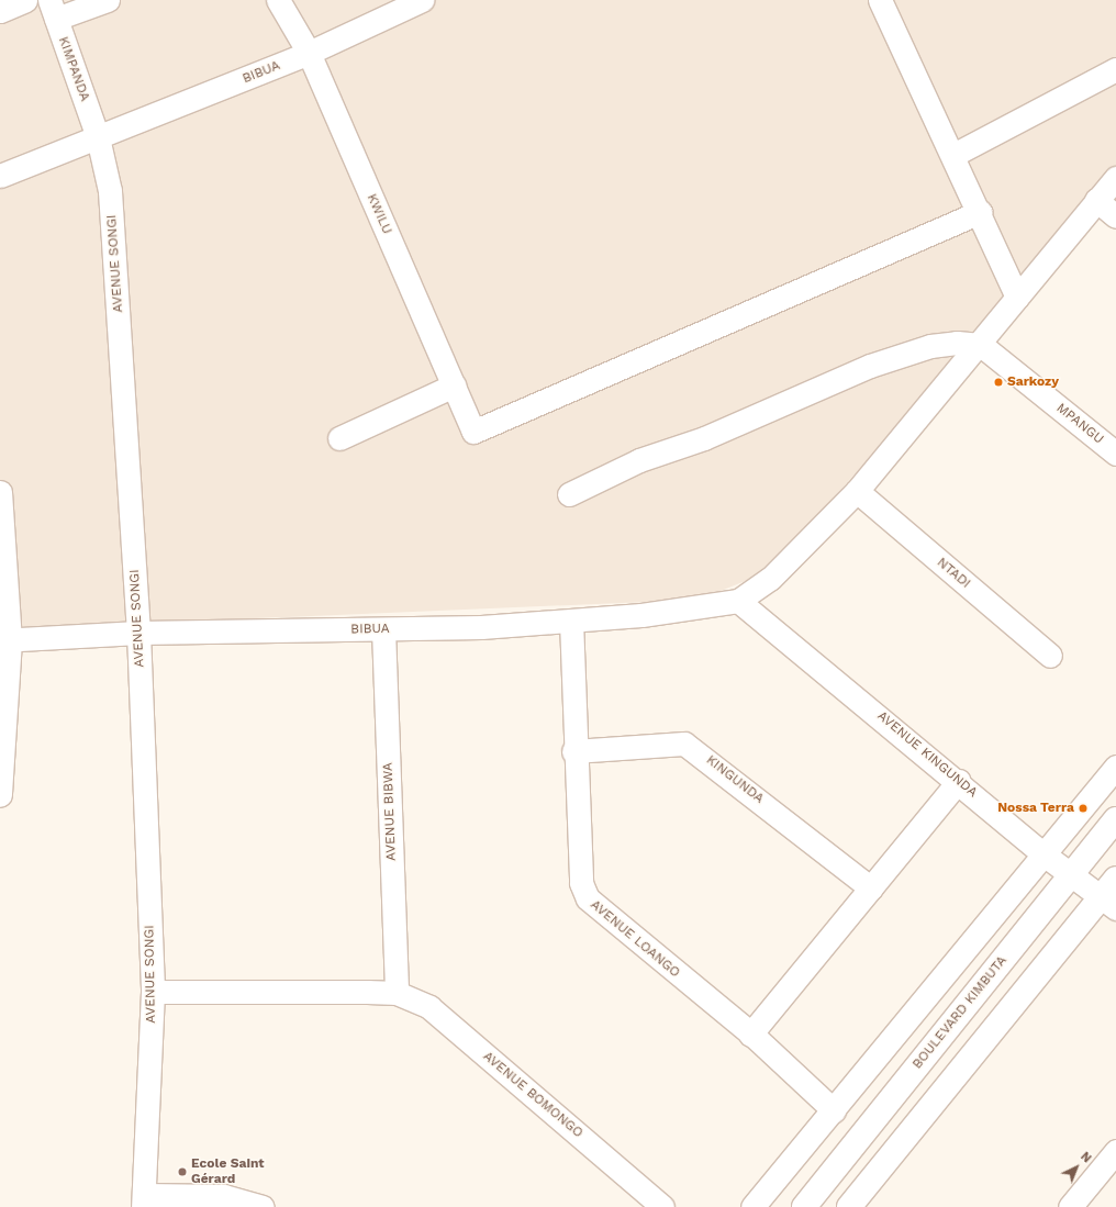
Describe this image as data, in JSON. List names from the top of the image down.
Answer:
{
  "streets": {
    "street": [
      "KIMPANDA",
      "BIBUA",
      "KWILU",
      "AVENUE SONGI",
      "MPANGU",
      "NTADI",
      "AVENUE KINGUNDA",
      "KINGUNDA",
      "AVENUE BIBWA",
      "AVENUE LOANGO",
      "BOULEVARD KIMBUTA",
      "AVENUE BOMONGO"
    ]
  },
  "crossings": [
    ["KIMPANDA", "BIBUA"],
    ["KIMPANDA", "AVENUE SONGI"],
    ["BIBUA", "KWILU"],
    ["BIBUA", "AVENUE SONGI"],
    ["BIBUA", "AVENUE KINGUNDA"],
    ["BIBUA", "AVENUE BIBWA"],
    ["BIBUA", "AVENUE LOANGO"],
    ["AVENUE KINGUNDA", "BOULEVARD KIMBUTA"],
    ["KINGUNDA", "AVENUE LOANGO"],
    ["AVENUE BIBWA", "AVENUE BOMONGO"]
  ],
  "places": ["Sarkozy", "Nossa Terra", "Ecole Saint Gérard"],
  "north": "top right"
}
